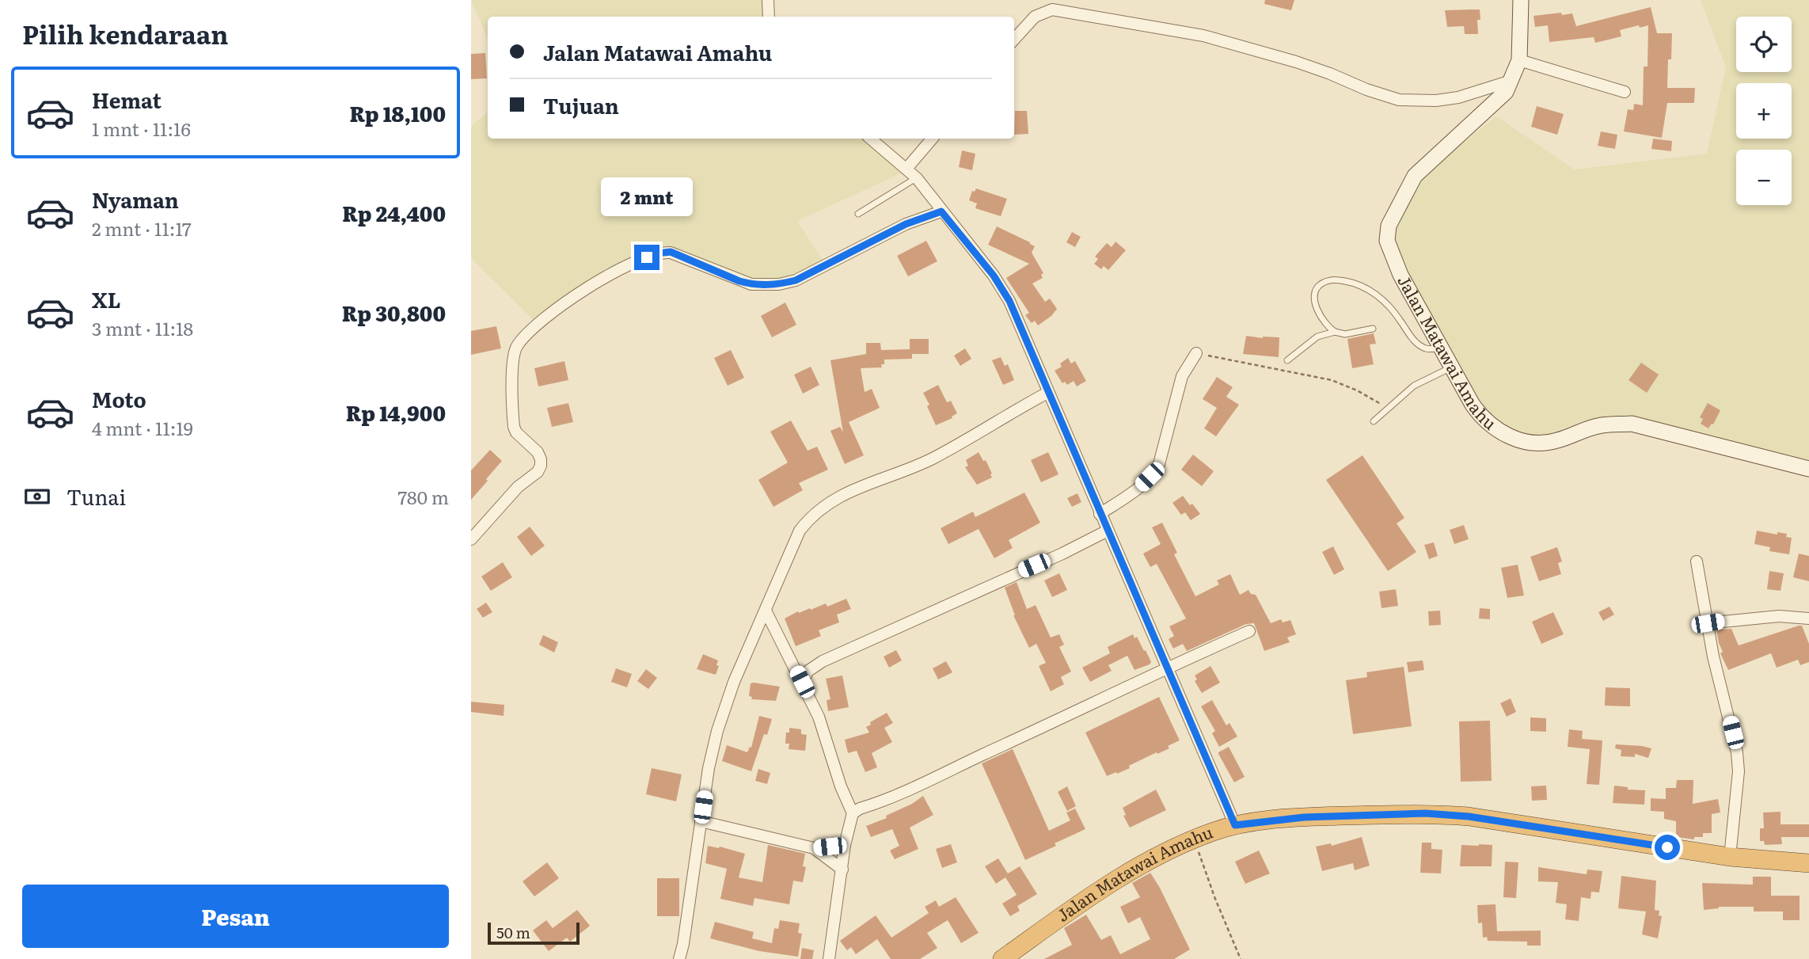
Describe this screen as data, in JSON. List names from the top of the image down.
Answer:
{
  "streets": {
    "highway": ["Jalan Matawai Amahu"]
  },
  "scale_bar": "50 m",
  "page": {
    "heading": "Pilih kendaraan",
    "map_buttons": ["+", "−"],
    "banner": ["Jalan Matawai Amahu", "Tujuan"],
    "list": [
      {
        "name": "Hemat",
        "note": "1 mnt · 11:16",
        "value": "Rp 18,100"
      },
      {
        "name": "Nyaman",
        "note": "2 mnt · 11:17",
        "value": "Rp 24,400"
      },
      {
        "name": "XL",
        "note": "3 mnt · 11:18",
        "value": "Rp 30,800"
      },
      {
        "name": "Moto",
        "note": "4 mnt · 11:19",
        "value": "Rp 14,900"
      }
    ],
    "bubble": "2 mnt",
    "pay": ["Tunai", "780 m"],
    "buttons": "Pesan",
    "scale": "50 m"
  }
}
